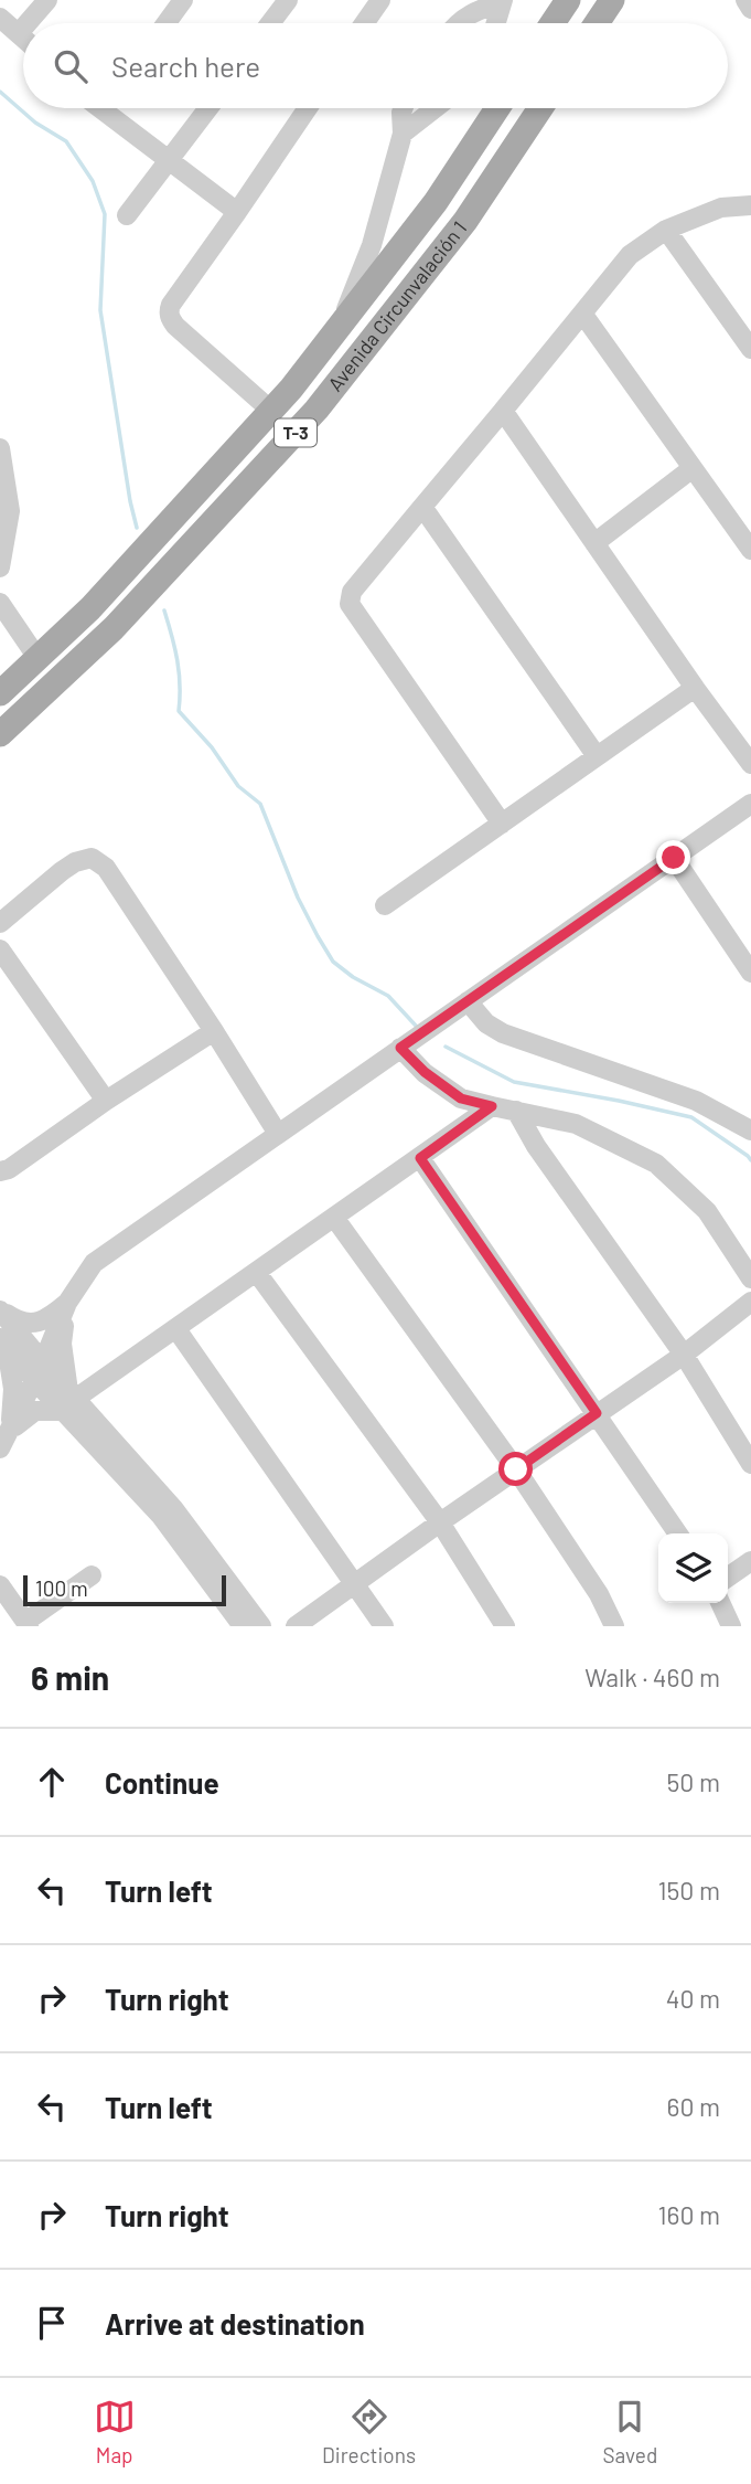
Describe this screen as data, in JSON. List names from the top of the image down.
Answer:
{
  "streets": {
    "main road": ["Avenida Circunvalación 1", "T-3"]
  },
  "scale_bar": "100 m",
  "page": {
    "search": "Search here",
    "scale": "100 m",
    "heading": ["6 min", "Walk · 460 m"],
    "list": [
      ["Continue", "50 m"],
      ["Turn left", "150 m"],
      ["Turn right", "40 m"],
      ["Turn left", "60 m"],
      ["Turn right", "160 m"],
      "Arrive at destination"
    ],
    "nav": ["Map", "Directions", "Saved"]
  }
}
